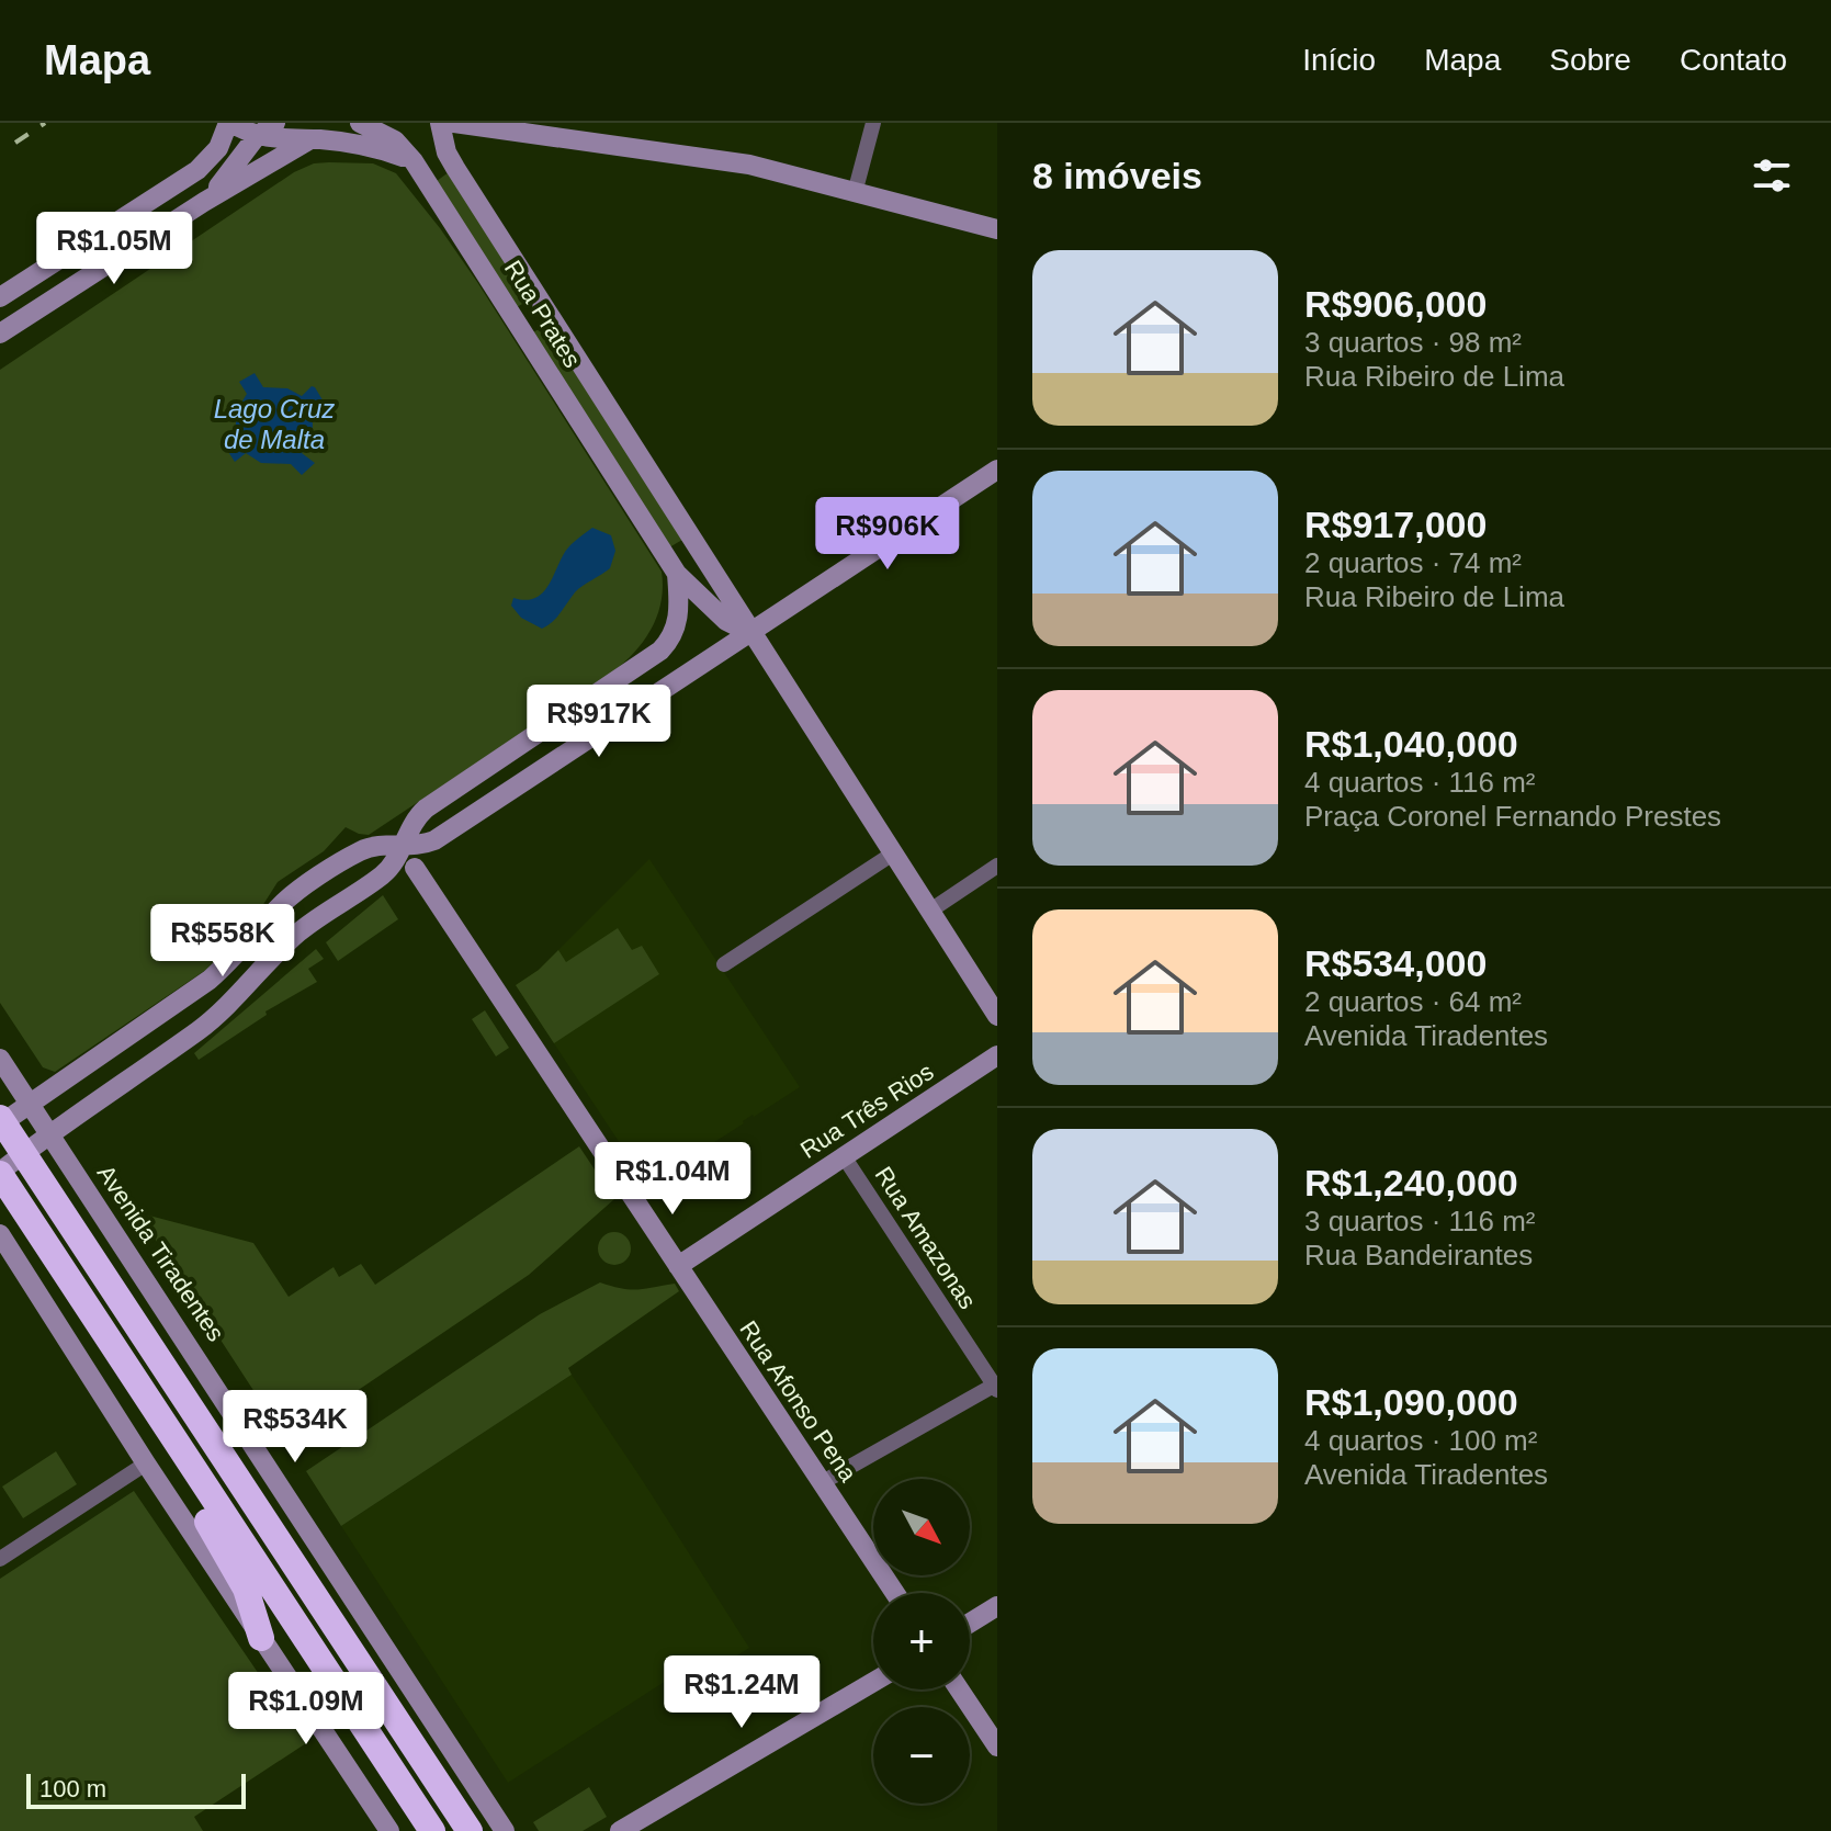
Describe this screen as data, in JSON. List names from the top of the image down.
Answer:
{
  "streets": {
    "main road": [
      "Rua Prates",
      "Rua Três Rios",
      "Avenida Tiradentes",
      "Rua Afonso Pena"
    ],
    "street": ["Rua Amazonas"]
  },
  "crossings": [
    ["Rua Três Rios", "Rua Amazonas"],
    ["Rua Três Rios", "Rua Afonso Pena"]
  ],
  "water": ["Lago Cruz de Malta"],
  "scale_bar": "100 m",
  "north": "bottom right",
  "page": {
    "header": "Mapa",
    "nav": [
      "Início",
      "Mapa",
      "Sobre",
      "Contato"
    ],
    "heading": "8 imóveis",
    "price": [
      "R$1.05M",
      "R$906K",
      "R$917K",
      "R$558K",
      "R$1.04M",
      "R$534K",
      "R$1.24M",
      "R$1.09M"
    ],
    "list": [
      {
        "name": "R$906,000",
        "note": "3 quartos · 98 m² · Rua Ribeiro de Lima"
      },
      {
        "name": "R$917,000",
        "note": "2 quartos · 74 m² · Rua Ribeiro de Lima"
      },
      {
        "name": "R$1,040,000",
        "note": "4 quartos · 116 m² · Praça Coronel Fernando Prestes"
      },
      {
        "name": "R$534,000",
        "note": "2 quartos · 64 m² · Avenida Tiradentes"
      },
      {
        "name": "R$1,240,000",
        "note": "3 quartos · 116 m² · Rua Bandeirantes"
      },
      {
        "name": "R$1,090,000",
        "note": "4 quartos · 100 m² · Avenida Tiradentes"
      }
    ],
    "map_buttons": ["+", "−"],
    "scale": "100 m"
  }
}
